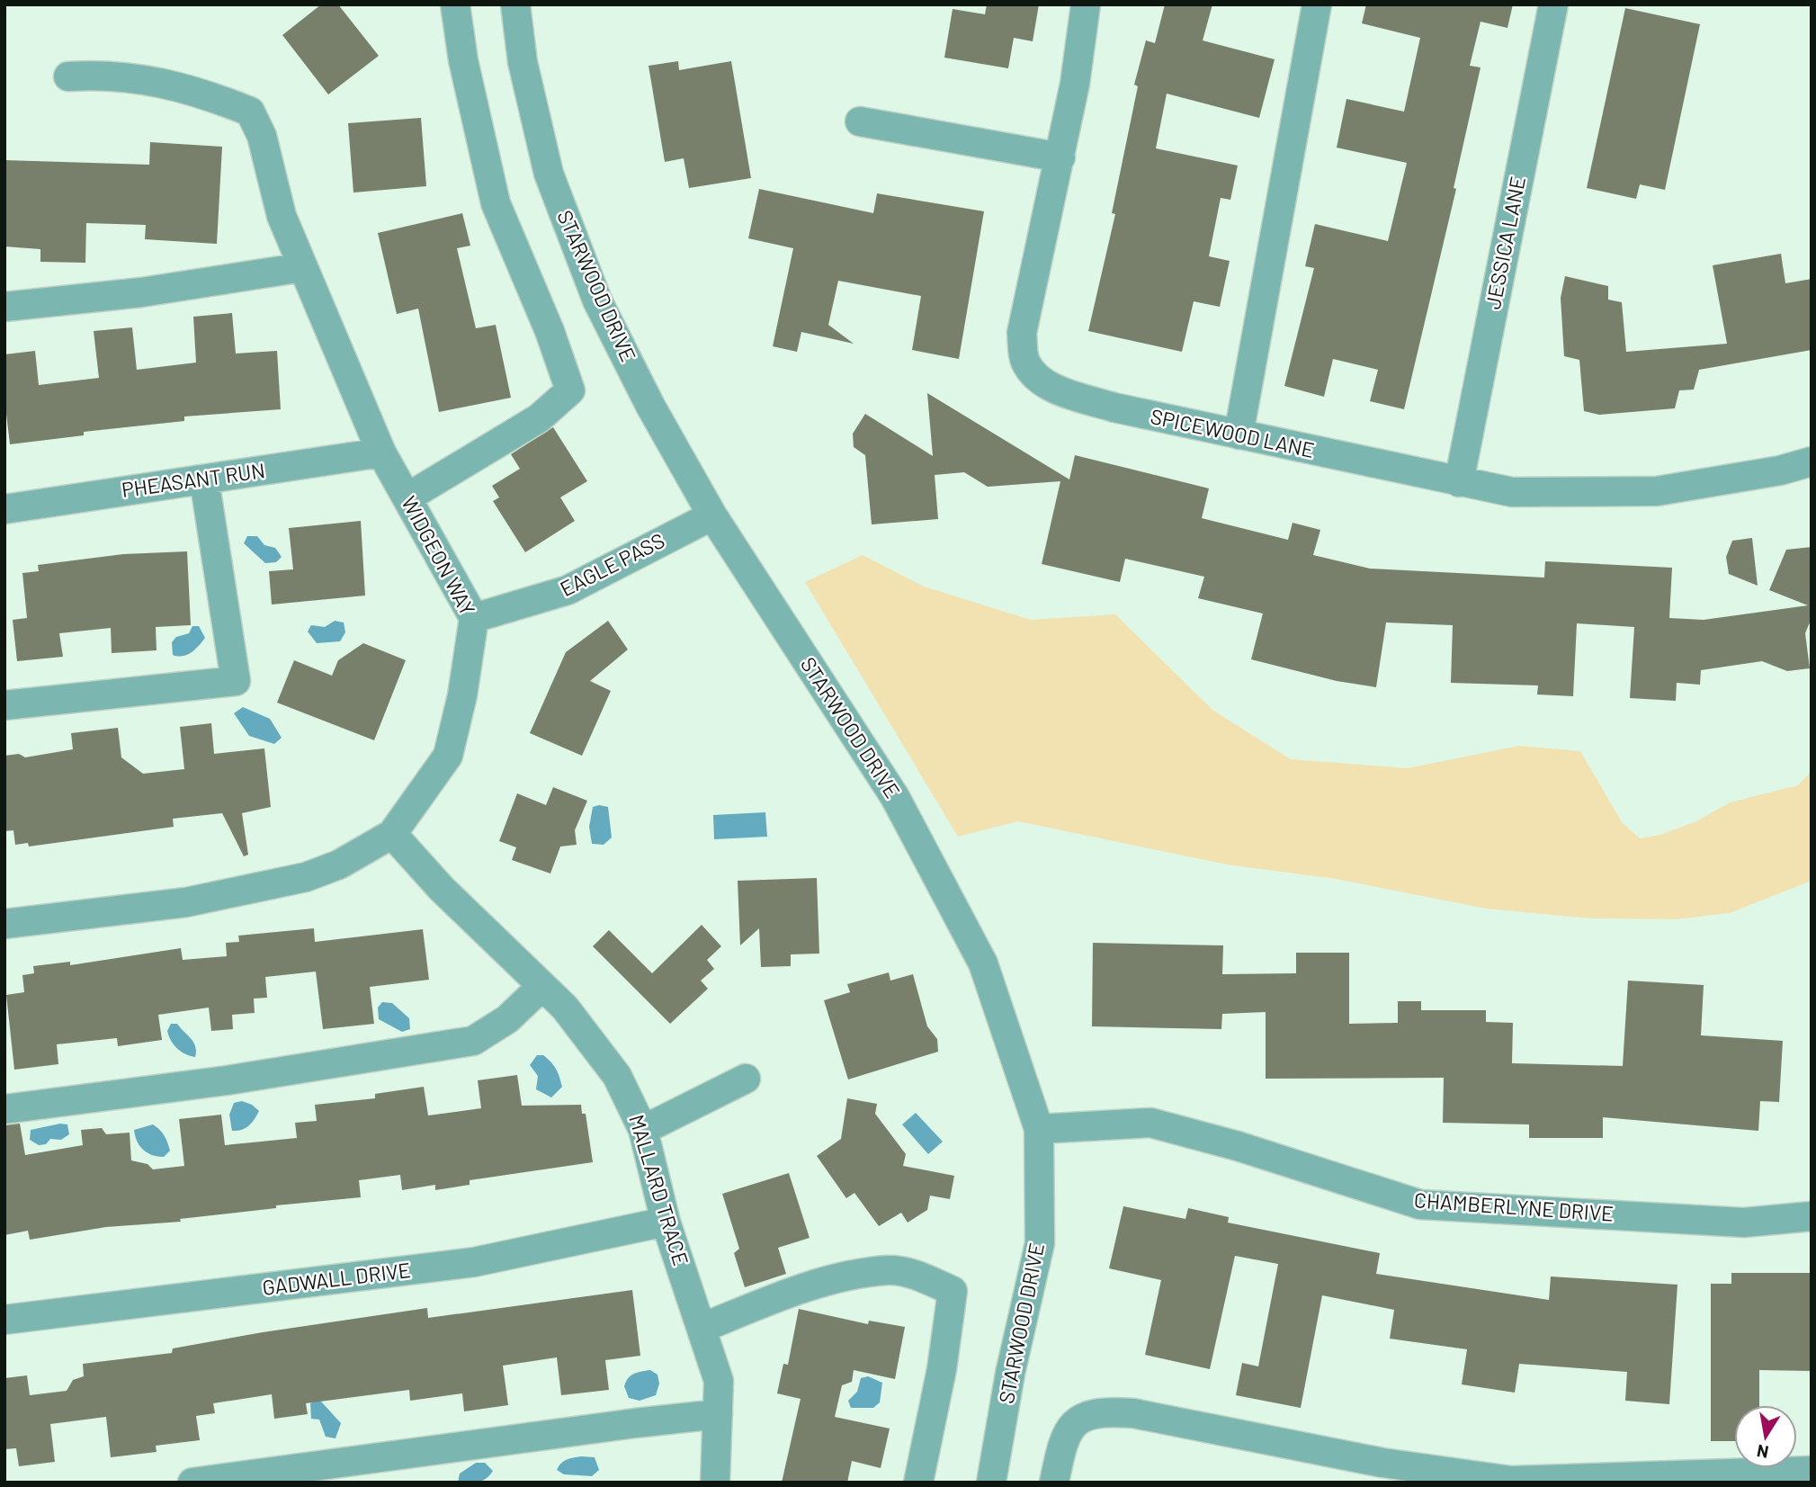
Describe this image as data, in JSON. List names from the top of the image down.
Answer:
{
  "streets": {
    "street": [
      "JESSICA LANE",
      "STARWOOD DRIVE",
      "SPICEWOOD LANE",
      "PHEASANT RUN",
      "WIDGEON WAY",
      "EAGLE PASS",
      "MALLARD TRACE",
      "CHAMBERLYNE DRIVE",
      "GADWALL DRIVE"
    ]
  },
  "crossings": [
    ["JESSICA LANE", "SPICEWOOD LANE"],
    ["STARWOOD DRIVE", "EAGLE PASS"],
    ["STARWOOD DRIVE", "CHAMBERLYNE DRIVE"],
    ["PHEASANT RUN", "WIDGEON WAY"],
    ["WIDGEON WAY", "EAGLE PASS"],
    ["WIDGEON WAY", "MALLARD TRACE"],
    ["MALLARD TRACE", "GADWALL DRIVE"]
  ],
  "north": "bottom"
}
